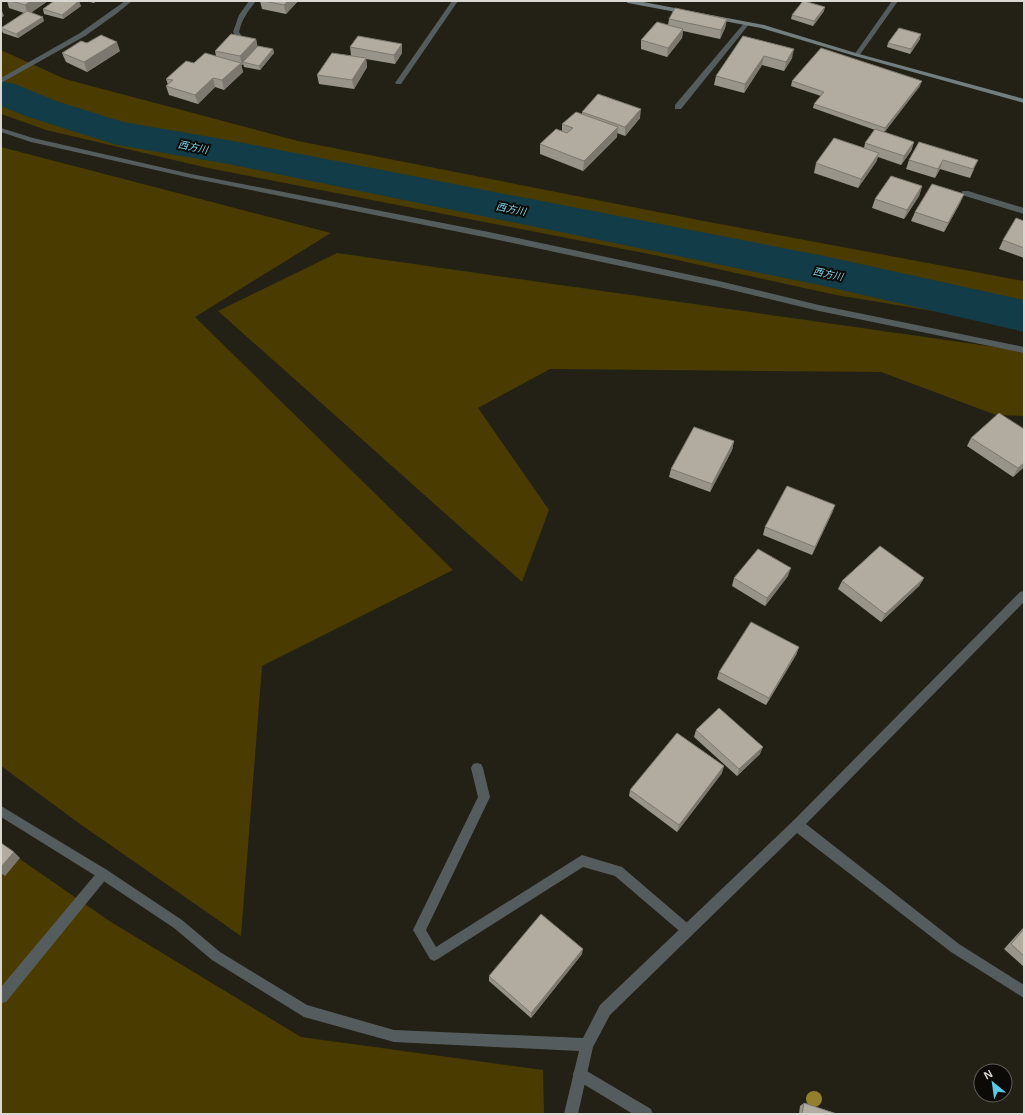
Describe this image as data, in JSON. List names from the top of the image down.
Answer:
{
  "water": ["西方川"],
  "north": "top left"
}
